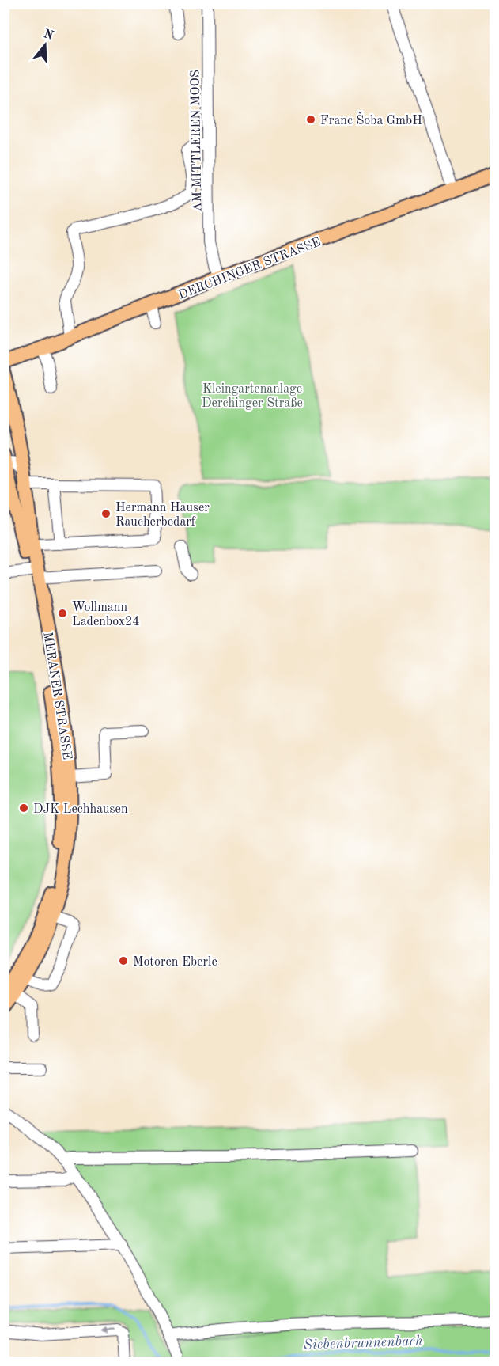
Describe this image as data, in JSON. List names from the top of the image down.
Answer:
{
  "streets": {
    "main road": ["DERCHINGER STRASSE", "MERANER STRASSE"],
    "street": ["AM MITTLEREN MOOS"]
  },
  "crossings": [
    ["AM MITTLEREN MOOS", "DERCHINGER STRASSE"]
  ],
  "water": ["Siebenbrunnenbach"],
  "parks": ["Kleingartenanlage Derchinger Straße"],
  "places": [
    "Franc Šoba GmbH",
    "Hermann Hauser Raucherbedarf",
    "Wollmann Ladenbox24",
    "DJK Lechhausen",
    "Motoren Eberle"
  ],
  "north": "top"
}
